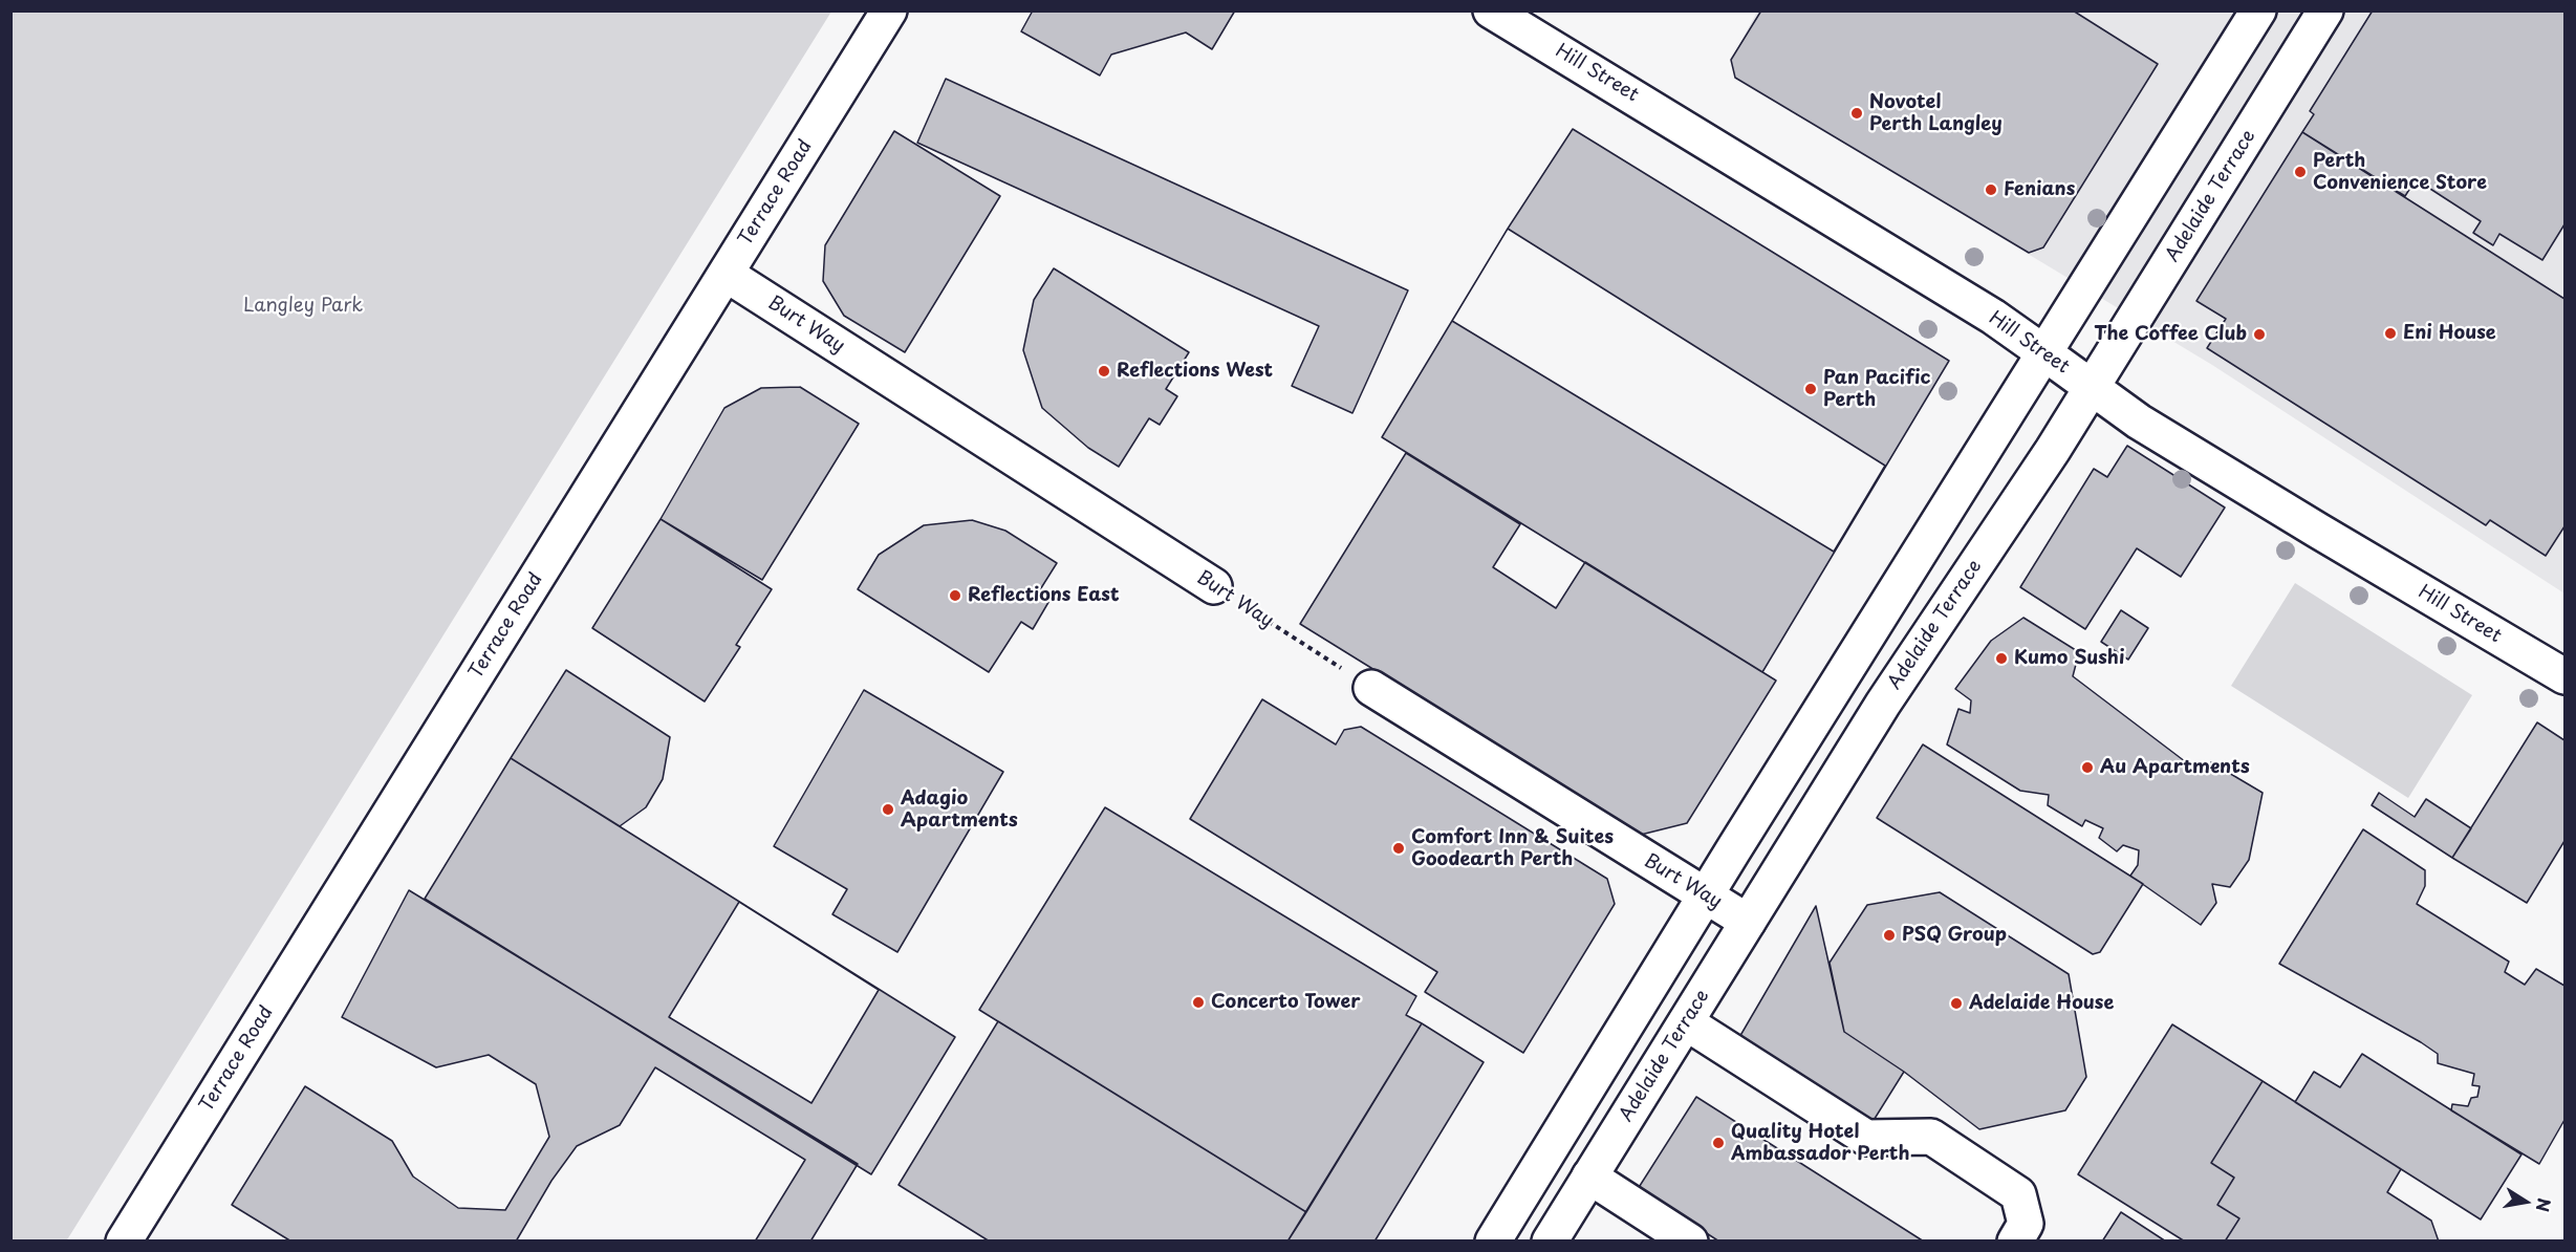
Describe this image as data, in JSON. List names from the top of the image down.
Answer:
{
  "streets": {
    "main road": [
      "Hill Street",
      "Terrace Road",
      "Adelaide Terrace",
      "Burt Way"
    ]
  },
  "crossings": [
    ["Hill Street", "Adelaide Terrace"],
    ["Terrace Road", "Burt Way"],
    ["Adelaide Terrace", "Burt Way"]
  ],
  "parks": ["Langley Park"],
  "places": [
    "Novotel Perth Langley",
    "Perth Convenience Store",
    "Fenians",
    "Eni House",
    "The Coffee Club",
    "Reflections West",
    "Pan Pacific Perth",
    "Reflections East",
    "Kumo Sushi",
    "Au Apartments",
    "Adagio Apartments",
    "Comfort Inn & Suites Goodearth Perth",
    "PSQ Group",
    "Concerto Tower",
    "Adelaide House",
    "Quality Hotel Ambassador Perth"
  ],
  "north": "right"
}
